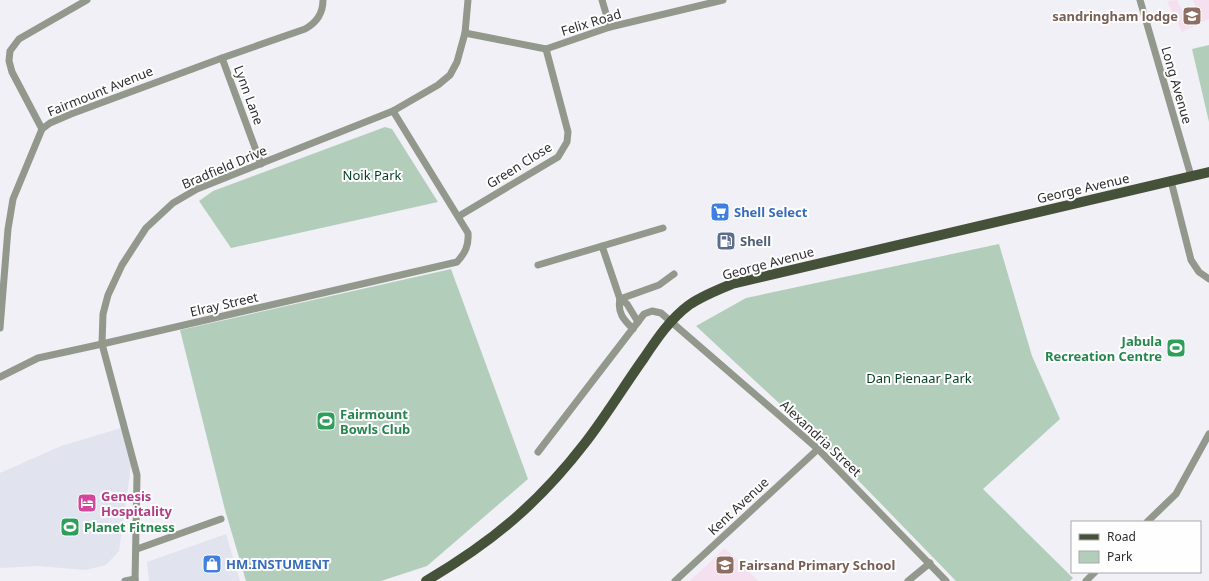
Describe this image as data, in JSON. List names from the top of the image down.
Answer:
{
  "streets": {
    "main road": ["George Avenue"],
    "street": [
      "Felix Road",
      "Long Avenue",
      "Fairmount Avenue",
      "Lynn Lane",
      "Green Close",
      "Bradfield Drive",
      "Elray Street",
      "Alexandria Street",
      "Kent Avenue"
    ]
  },
  "crossings": [
    ["Felix Road", "Green Close"],
    ["Felix Road", "Bradfield Drive"],
    ["Long Avenue", "George Avenue"],
    ["Fairmount Avenue", "Lynn Lane"],
    ["Lynn Lane", "Bradfield Drive"],
    ["Green Close", "Elray Street"],
    ["Bradfield Drive", "Elray Street"],
    ["George Avenue", "Alexandria Street"],
    ["Alexandria Street", "Kent Avenue"]
  ],
  "parks": ["Noik Park", "Dan Pienaar Park"],
  "places": {
    "school or university": ["sandringham lodge", "Fairsand Primary School"],
    "supermarket": ["Shell Select"],
    "fuel station": ["Shell"],
    "sports": ["Jabula Recreation Centre", "Fairmount Bowls Club", "Planet Fitness"],
    "hotel": ["Genesis Hospitality"],
    "shop": ["HM.INSTUMENT"]
  },
  "legend": ["Road", "Park"]
}
